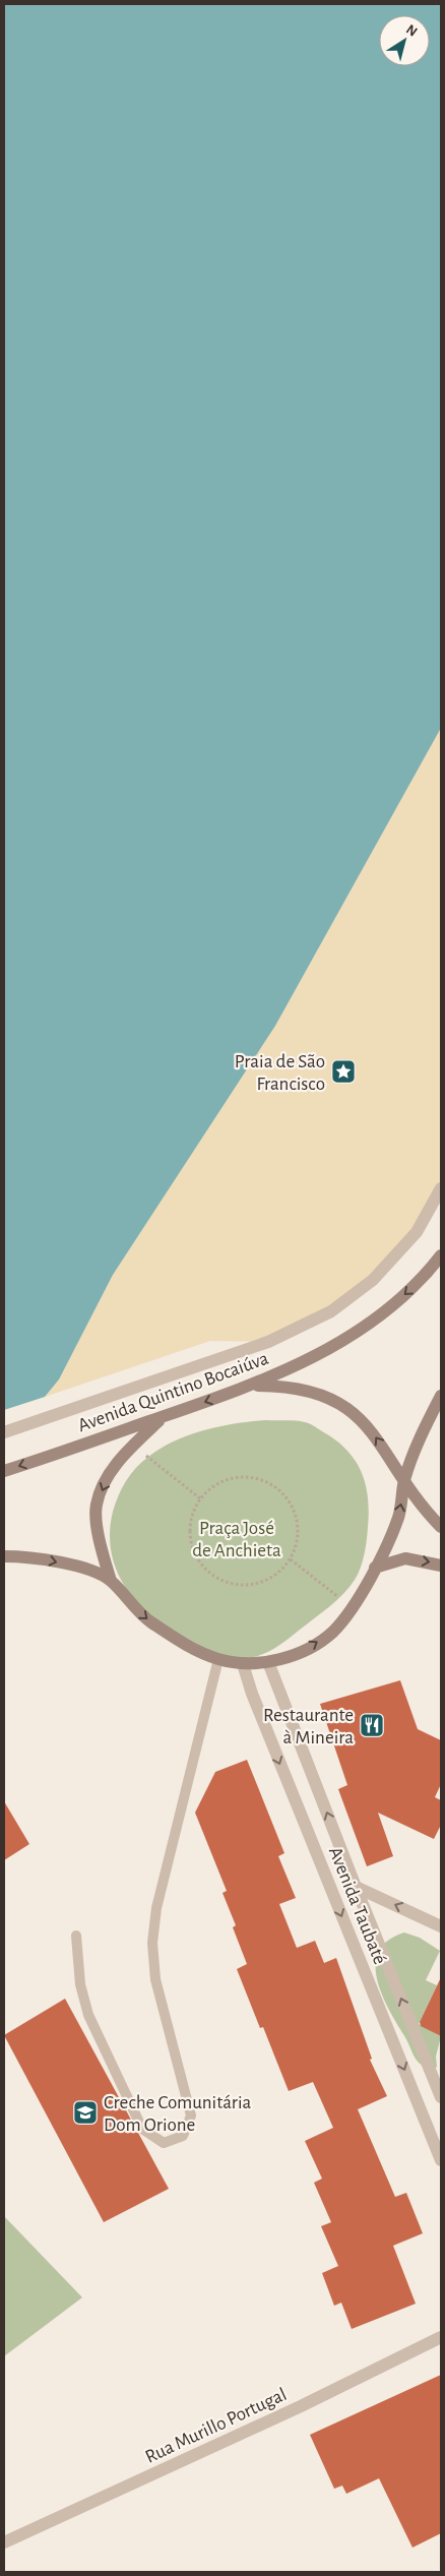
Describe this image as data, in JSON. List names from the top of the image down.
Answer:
{
  "streets": {
    "main road": ["Avenida Quintino Bocaiúva"],
    "street": ["Avenida Taubaté", "Rua Murillo Portugal"]
  },
  "one_way": ["Avenida Quintino Bocaiúva"],
  "parks": ["Praça José de Anchieta"],
  "places": {
    "place": ["Praia de São Francisco"],
    "restaurant": ["Restaurante à Mineira"],
    "school or university": ["Creche Comunitária Dom Orione"]
  },
  "north": "top right"
}
